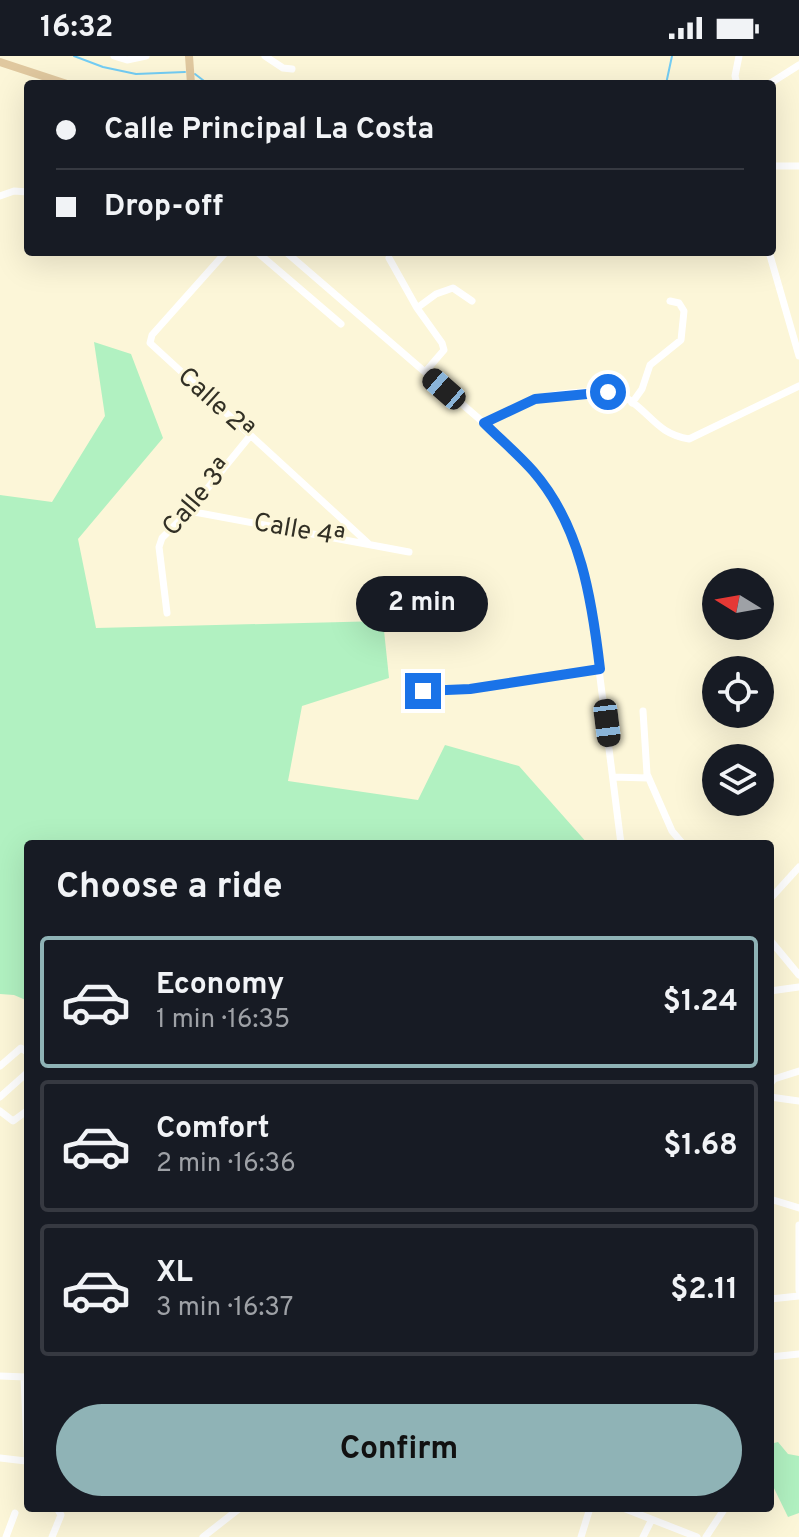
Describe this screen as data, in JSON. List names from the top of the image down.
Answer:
{
  "streets": {
    "street": ["Calle 2ª", "Calle 3ª", "Calle 4ª"]
  },
  "crossings": [
    ["Calle 2ª", "Calle 3ª"],
    ["Calle 2ª", "Calle 4ª"],
    ["Calle 3ª", "Calle 4ª"]
  ],
  "north": "left",
  "page": {
    "status": "16:32",
    "banner": ["Calle Principal La Costa", "Drop-off"],
    "bubble": "2 min",
    "heading": "Choose a ride",
    "list": [
      {
        "name": "Economy",
        "note": "1 min · 16:35",
        "value": "$1.24"
      },
      {
        "name": "Comfort",
        "note": "2 min · 16:36",
        "value": "$1.68"
      },
      {
        "name": "XL",
        "note": "3 min · 16:37",
        "value": "$2.11"
      }
    ],
    "buttons": "Confirm"
  }
}
